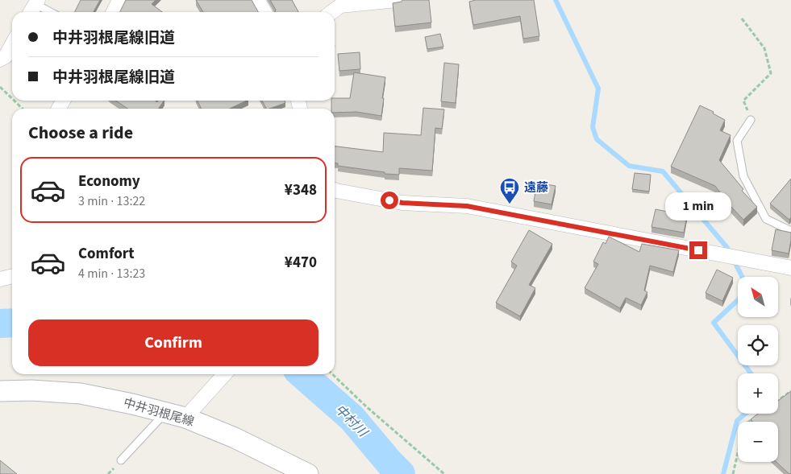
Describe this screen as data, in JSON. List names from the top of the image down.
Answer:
{
  "streets": {
    "main road": ["中井羽根尾線"]
  },
  "water": ["中村川"],
  "places": {
    "bus stop": ["遠藤"]
  },
  "north": "top left",
  "page": {
    "banner": ["中井羽根尾線旧道", "中井羽根尾線旧道"],
    "heading": "Choose a ride",
    "list": [
      {
        "name": "Economy",
        "note": "3 min · 13:22",
        "value": "¥348"
      },
      {
        "name": "Comfort",
        "note": "4 min · 13:23",
        "value": "¥470"
      }
    ],
    "bubble": "1 min",
    "map_buttons": ["+", "−"],
    "buttons": "Confirm"
  }
}
